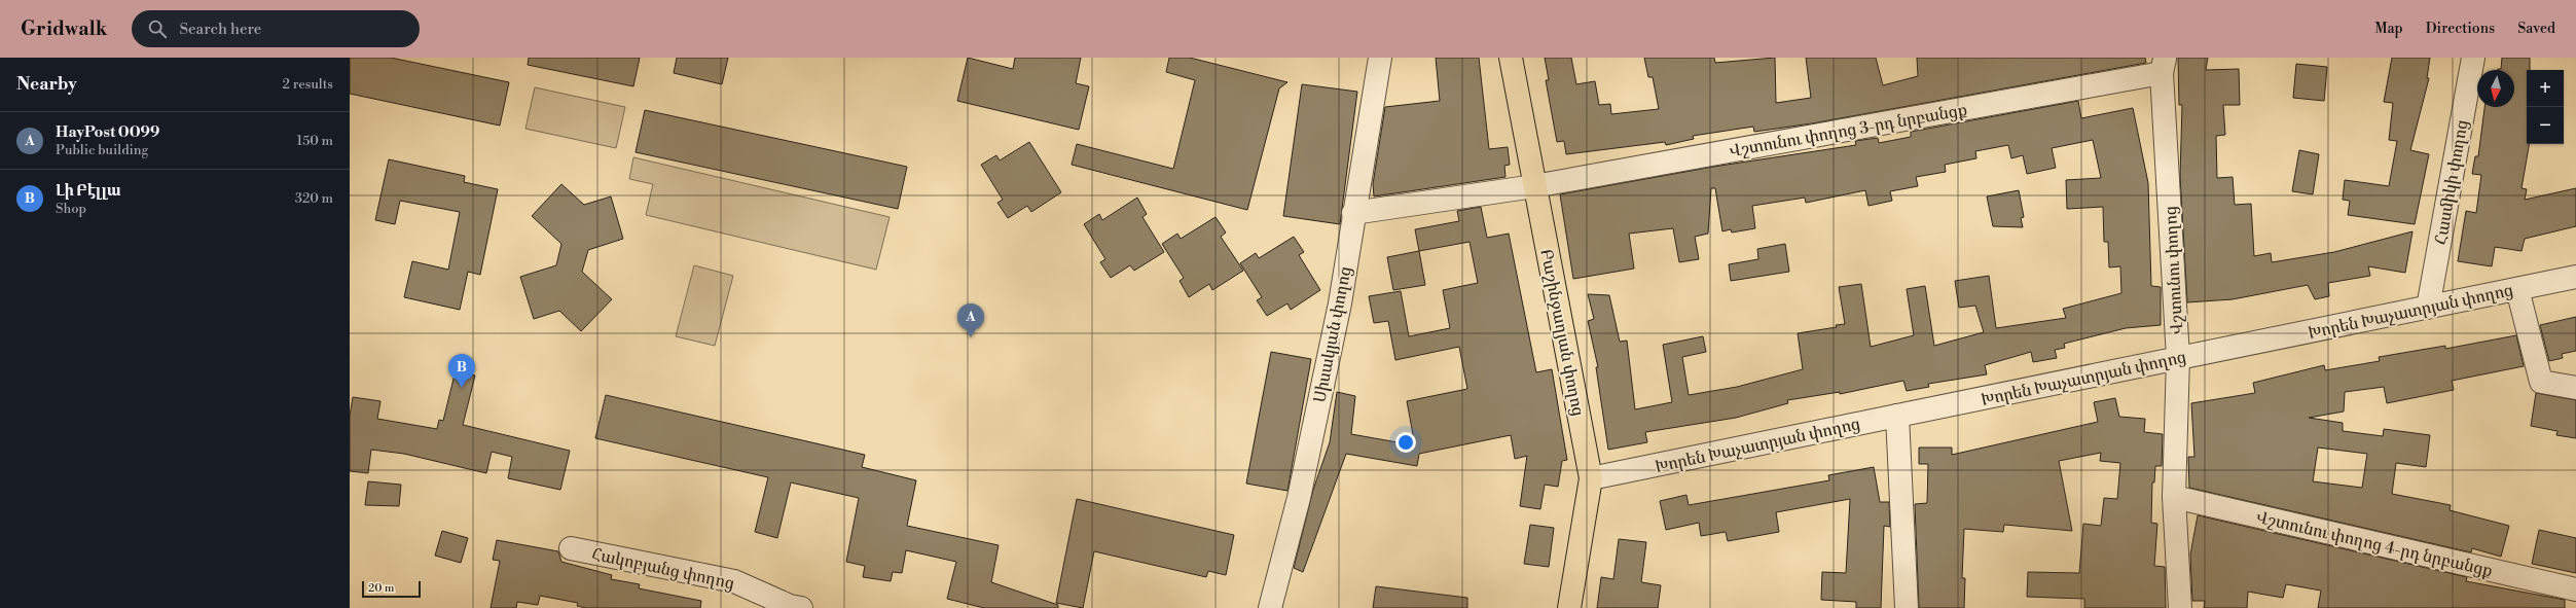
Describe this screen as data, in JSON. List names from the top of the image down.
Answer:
{
  "streets": {
    "main road": ["Բաշինջաղյան փողոց"],
    "street": [
      "Վշտունու փողոց 3-րդ նրբանցք",
      "Հասմիկի փողոց",
      "Վշտունու փողոց",
      "Խորեն Խաչատրյան փողոց",
      "Սիսակյան փողոց",
      "Վշտունու փողոց 4-րդ նրբանցք",
      "Հակոբյանց փողոց"
    ]
  },
  "crossings": [
    ["Վշտունու փողոց 3-րդ նրբանցք", "Վշտունու փողոց"],
    ["Վշտունու փողոց 3-րդ նրբանցք", "Բաշինջաղյան փողոց"],
    ["Վշտունու փողոց 3-րդ նրբանցք", "Սիսակյան փողոց"],
    ["Հասմիկի փողոց", "Խորեն Խաչատրյան փողոց"],
    ["Վշտունու փողոց", "Խորեն Խաչատրյան փողոց"],
    ["Վշտունու փողոց", "Վշտունու փողոց 4-րդ նրբանցք"],
    ["Խորեն Խաչատրյան փողոց", "Բաշինջաղյան փողոց"]
  ],
  "scale_bar": "20 m",
  "north": "bottom",
  "page": {
    "header": "Gridwalk",
    "search": "Search here",
    "nav": ["Map", "Directions", "Saved"],
    "heading": ["Nearby", "2 results"],
    "map_buttons": ["+", "−"],
    "list": [
      {
        "mark": "A",
        "name": "HayPost 0099",
        "note": "Public building",
        "value": "150 m"
      },
      {
        "mark": "B",
        "name": "Լի Բէլլա",
        "note": "Shop",
        "value": "320 m"
      }
    ],
    "pins": ["A", "B"],
    "scale": "20 m"
  }
}
